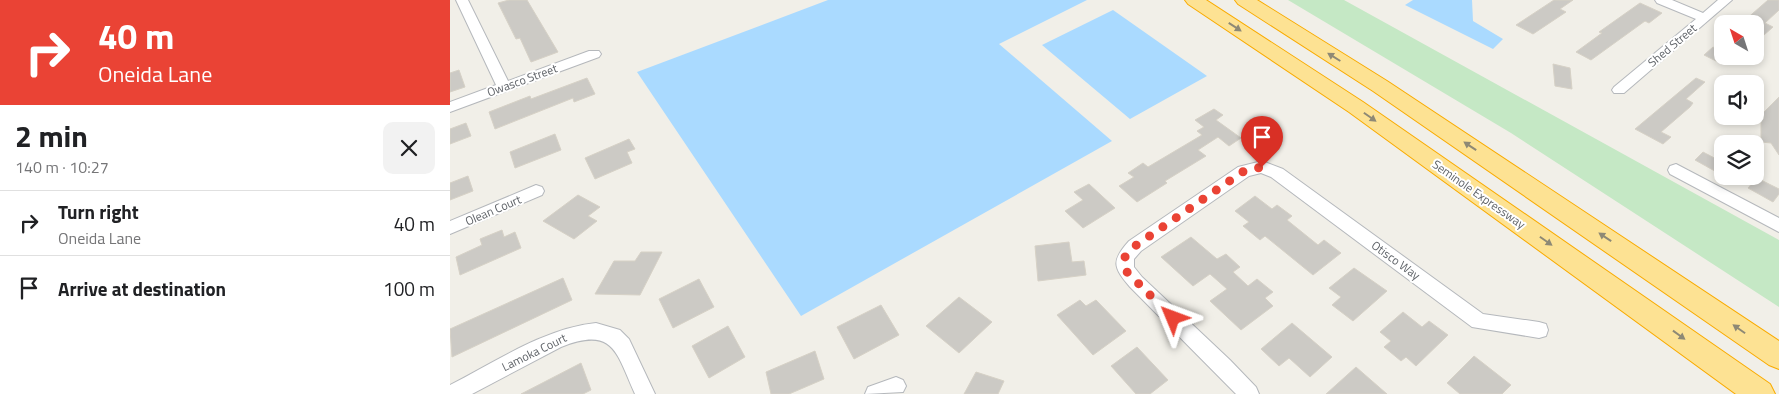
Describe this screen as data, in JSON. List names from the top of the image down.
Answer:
{
  "streets": {
    "highway": ["Seminole Expressway"],
    "street": [
      "Shed Street",
      "Owasco Street",
      "Olean Court",
      "Otisco Way",
      "Lamoka Court"
    ]
  },
  "north": "top left",
  "page": {
    "turn": ["40 m", "Oneida Lane"],
    "heading": ["2 min", "140 m · 10:27"],
    "list": [
      {
        "name": "Turn right",
        "note": "Oneida Lane",
        "value": "40 m"
      },
      {
        "name": "Arrive at destination",
        "value": "100 m"
      }
    ]
  }
}
